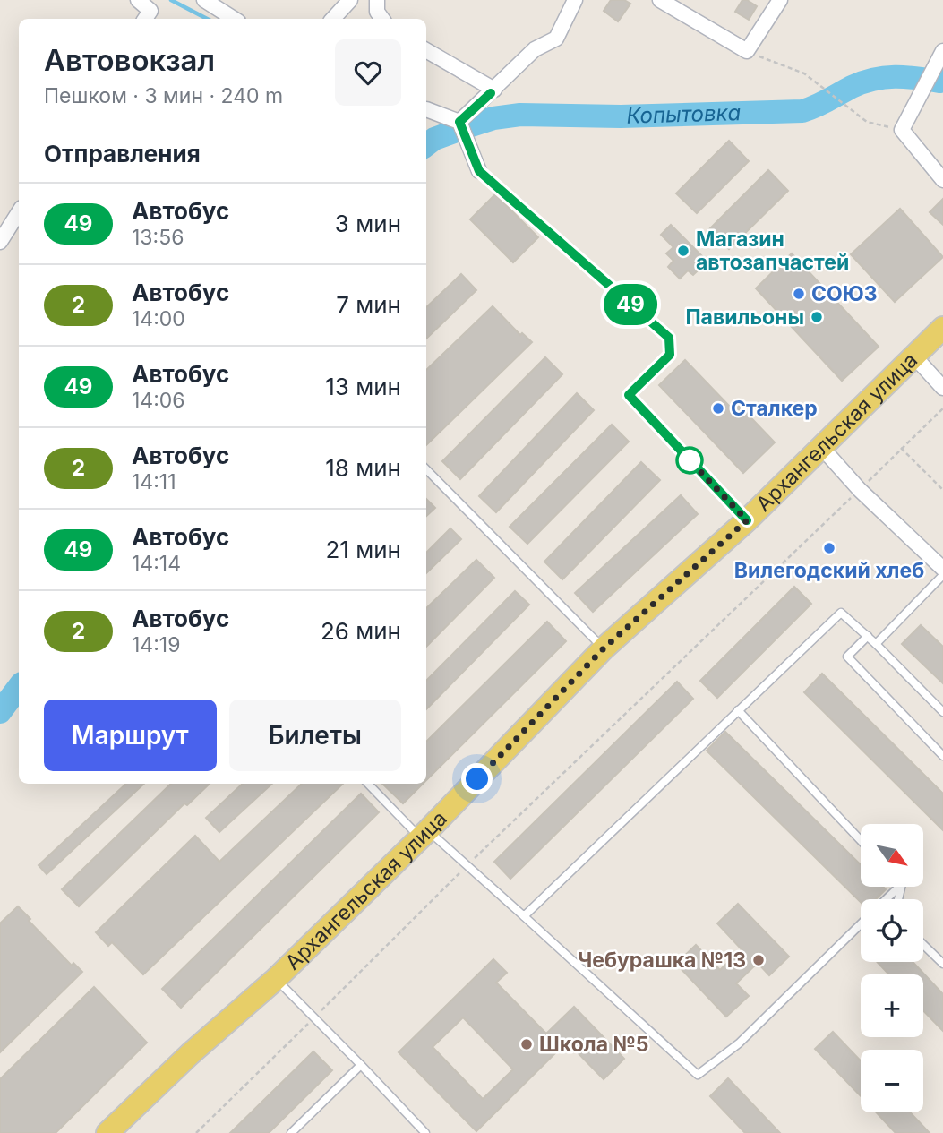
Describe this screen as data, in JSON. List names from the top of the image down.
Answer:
{
  "streets": {
    "main road": ["Архангельская улица"]
  },
  "water": ["Копытовка"],
  "places": [
    "Магазин автозапчастей",
    "СОЮЗ",
    "Павильоны",
    "Сталкер",
    "Вилегодский хлеб",
    "Чебурашка №13",
    "Школа №5"
  ],
  "lines": ["bus line 49"],
  "north": "bottom right",
  "page": {
    "on_map": "49",
    "heading": [
      ["Автовокзал", "Пешком · 3 мин · 240 m"],
      "Отправления"
    ],
    "list": [
      {
        "mark": "49",
        "name": "Автобус",
        "note": "13:56",
        "value": "3 мин"
      },
      {
        "mark": "2",
        "name": "Автобус",
        "note": "14:00",
        "value": "7 мин"
      },
      {
        "mark": "49",
        "name": "Автобус",
        "note": "14:06",
        "value": "13 мин"
      },
      {
        "mark": "2",
        "name": "Автобус",
        "note": "14:11",
        "value": "18 мин"
      },
      {
        "mark": "49",
        "name": "Автобус",
        "note": "14:14",
        "value": "21 мин"
      },
      {
        "mark": "2",
        "name": "Автобус",
        "note": "14:19",
        "value": "26 мин"
      }
    ],
    "buttons": ["Маршрут", "Билеты"],
    "map_buttons": ["+", "−"]
  }
}
